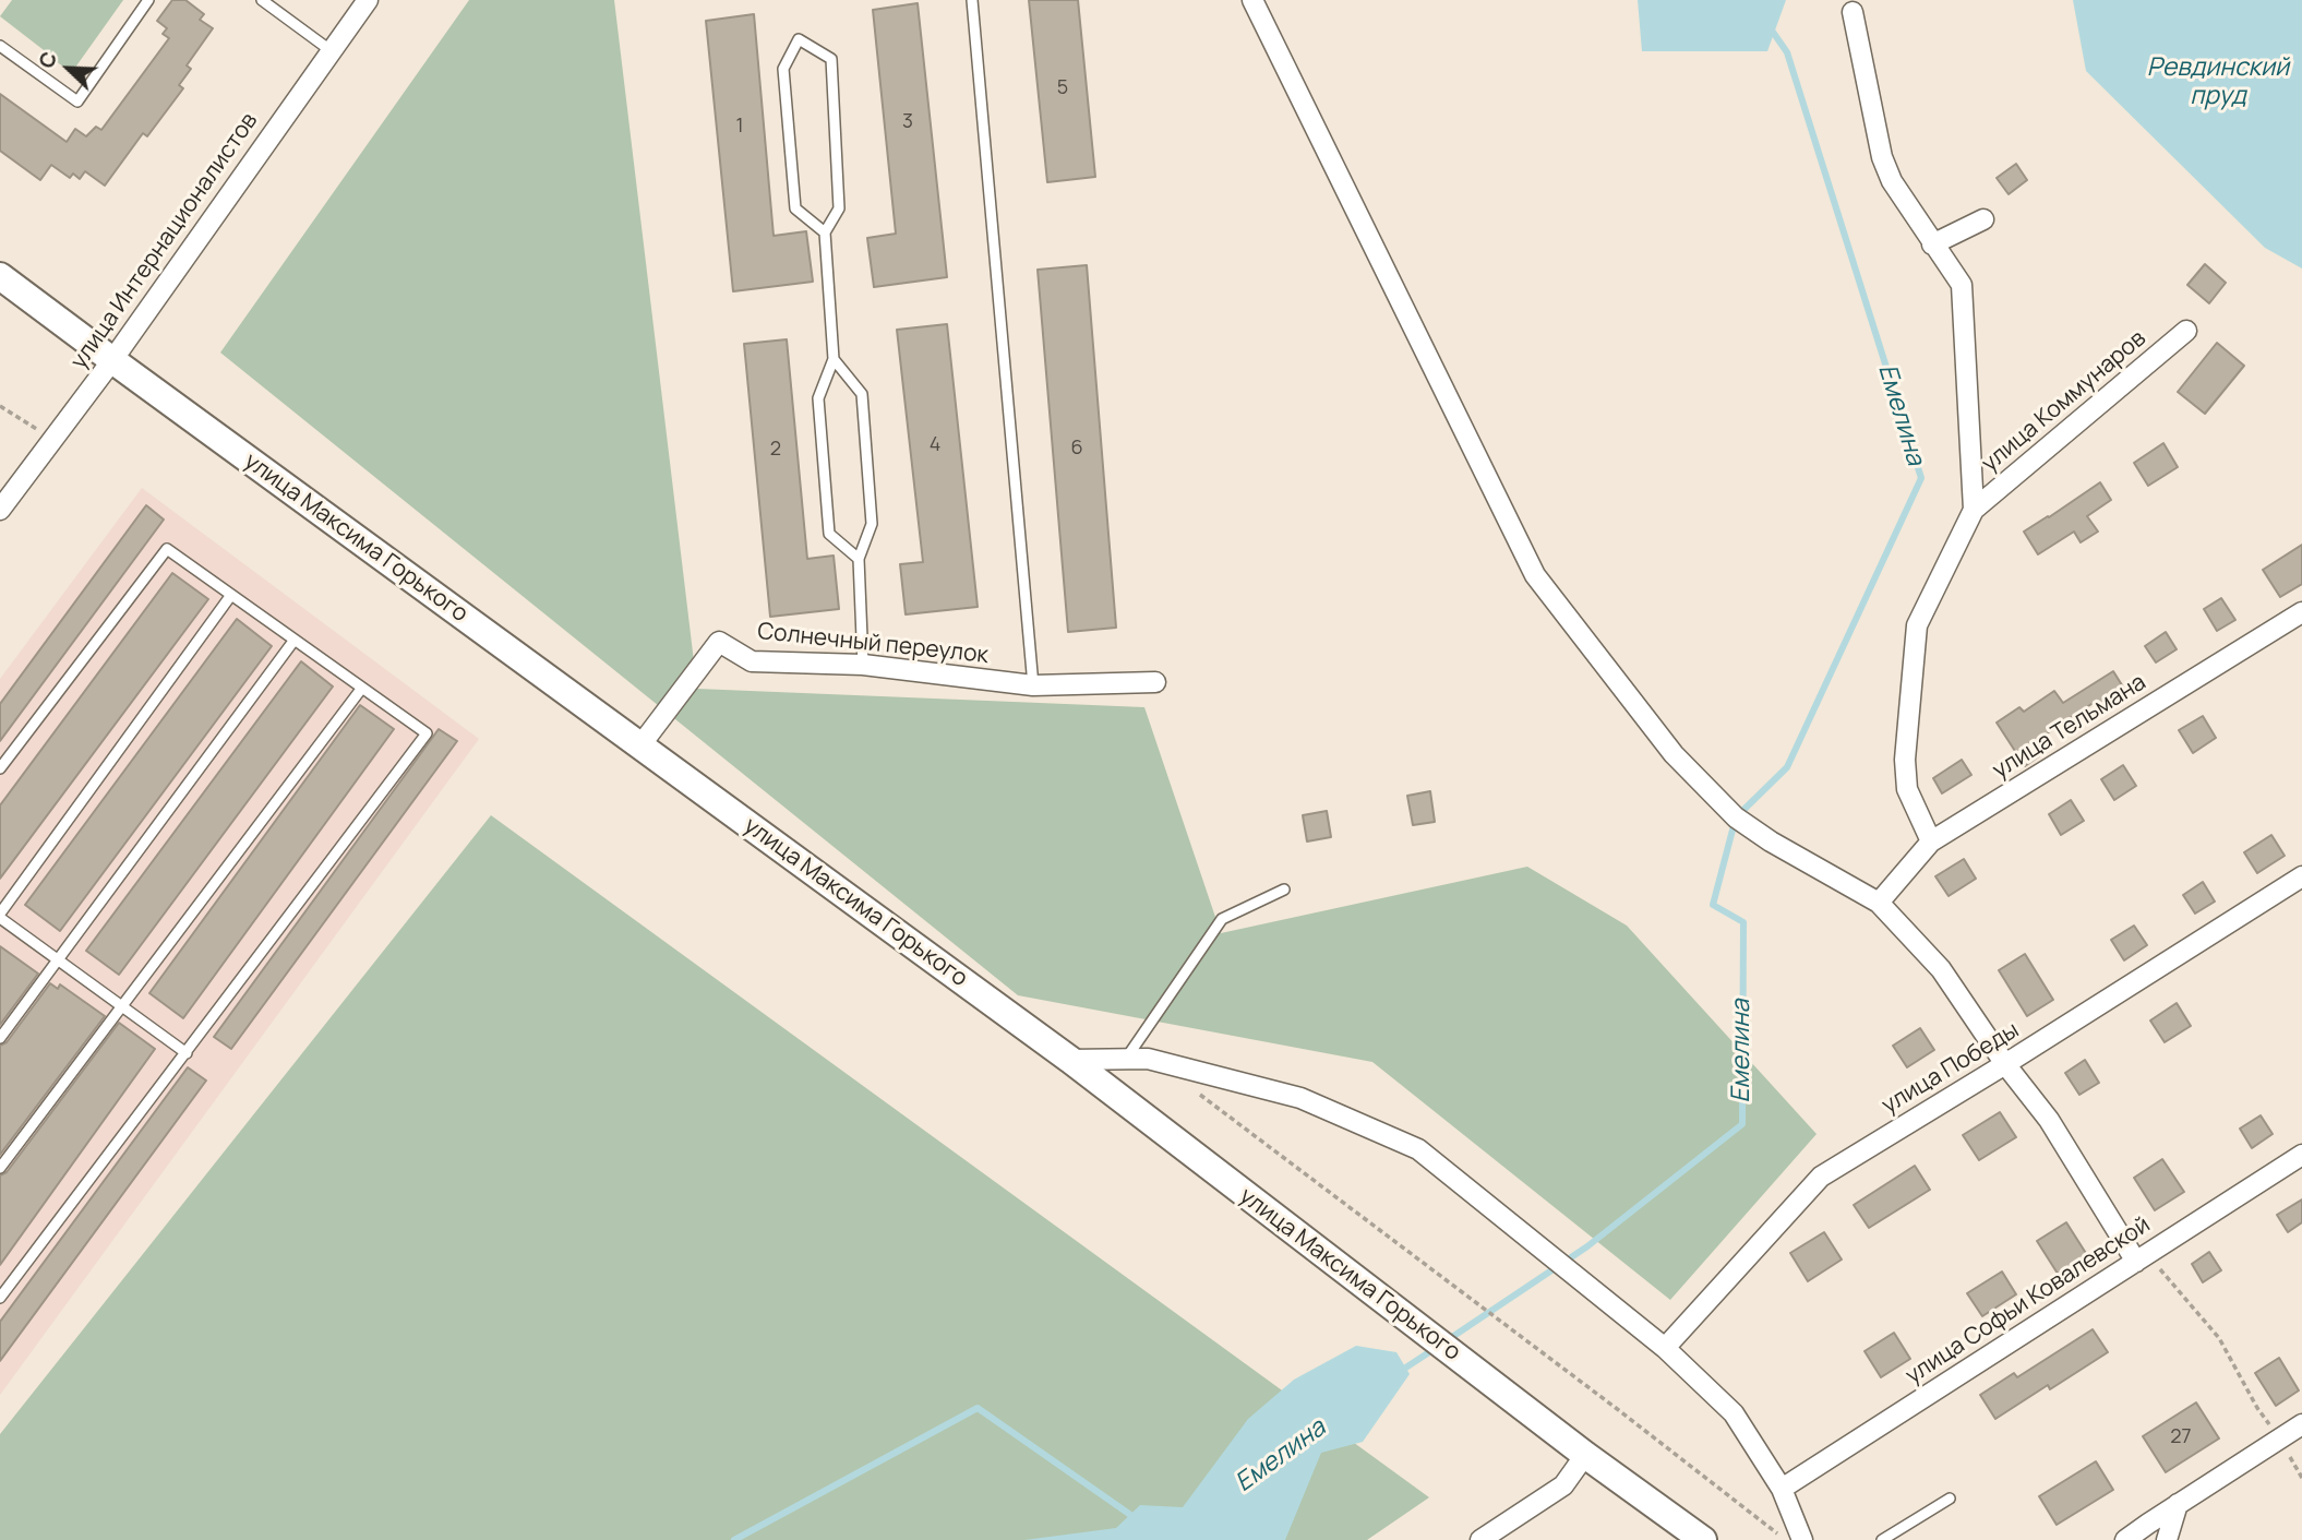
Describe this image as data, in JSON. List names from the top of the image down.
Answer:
{
  "streets": {
    "main road": ["улица Максима Горького"],
    "street": [
      "улица Интернационалистов",
      "улица Коммунаров",
      "Солнечный переулок",
      "улица Тельмана",
      "улица Победы",
      "улица Софьи Ковалевской"
    ]
  },
  "crossings": [
    ["улица Интернационалистов", "улица Максима Горького"],
    ["улица Максима Горького", "Солнечный переулок"]
  ],
  "water": ["Ревдинский пруд", "Емелина"],
  "house_numbers": [
    "5",
    "3",
    "1",
    "4",
    "6",
    "2",
    "27"
  ],
  "north": "top left"
}
